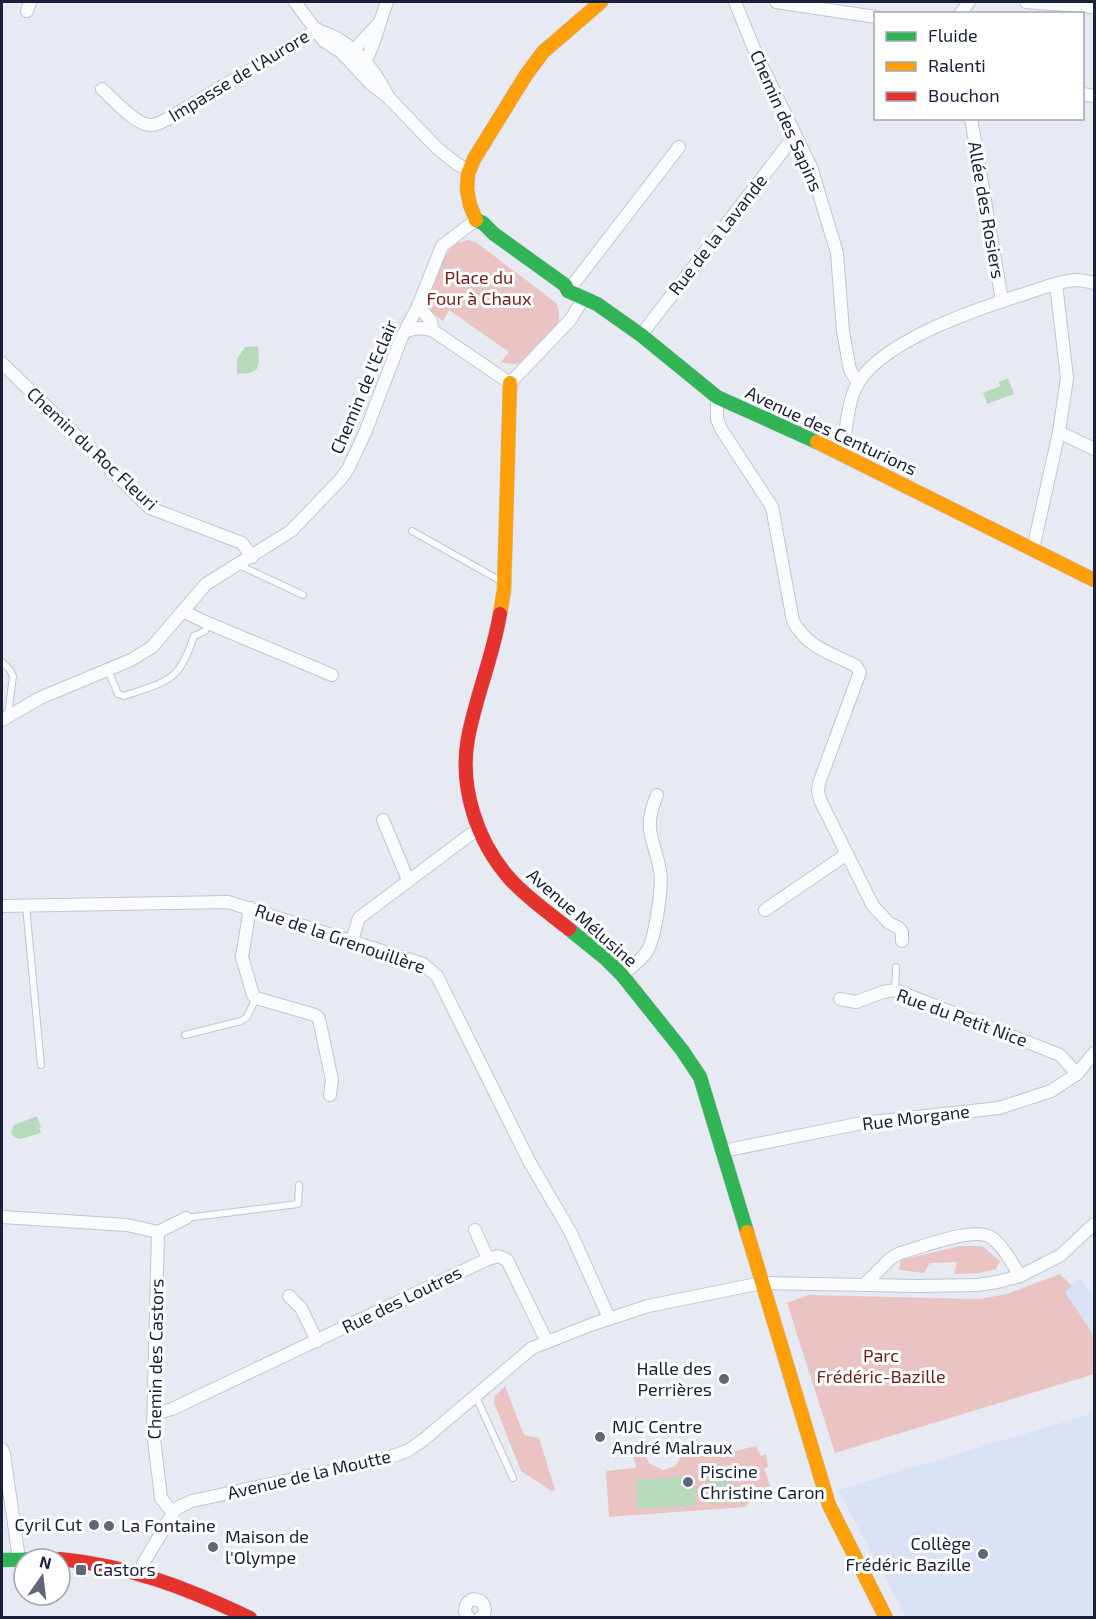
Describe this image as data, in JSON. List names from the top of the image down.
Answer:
{
  "streets": {
    "street": [
      "Impasse de l'Aurore",
      "Chemin des Sapins",
      "Allée des Rosiers",
      "Rue de la Lavande",
      "Chemin de l'Eclair",
      "Avenue des Centurions",
      "Chemin du Roc Fleuri",
      "Avenue Mélusine",
      "Rue de la Grenouillère",
      "Rue du Petit Nice",
      "Rue Morgane",
      "Rue des Loutres",
      "Chemin des Castors",
      "Avenue de la Moutte"
    ]
  },
  "crossings": [
    ["Chemin des Sapins", "Rue de la Lavande"],
    ["Rue de la Lavande", "Avenue des Centurions"],
    ["Chemin de l'Eclair", "Avenue des Centurions"],
    ["Chemin de l'Eclair", "Chemin du Roc Fleuri"],
    ["Avenue Mélusine", "Rue Morgane"],
    ["Avenue Mélusine", "Avenue de la Moutte"],
    ["Rue de la Grenouillère", "Avenue de la Moutte"],
    ["Rue du Petit Nice", "Rue Morgane"],
    ["Rue des Loutres", "Chemin des Castors"],
    ["Chemin des Castors", "Avenue de la Moutte"]
  ],
  "parks": ["Place du Four à Chaux", "Parc Frédéric-Bazille"],
  "places": {
    "other": [
      "Halle des Perrières",
      "MJC Centre André Malraux",
      "Piscine Christine Caron",
      "Cyril Cut",
      "La Fontaine",
      "Maison de l'Olympe",
      "Collège Frédéric Bazille"
    ],
    "transit": ["Castors"]
  },
  "legend": ["Fluide", "Ralenti", "Bouchon"],
  "north": "top"
}
